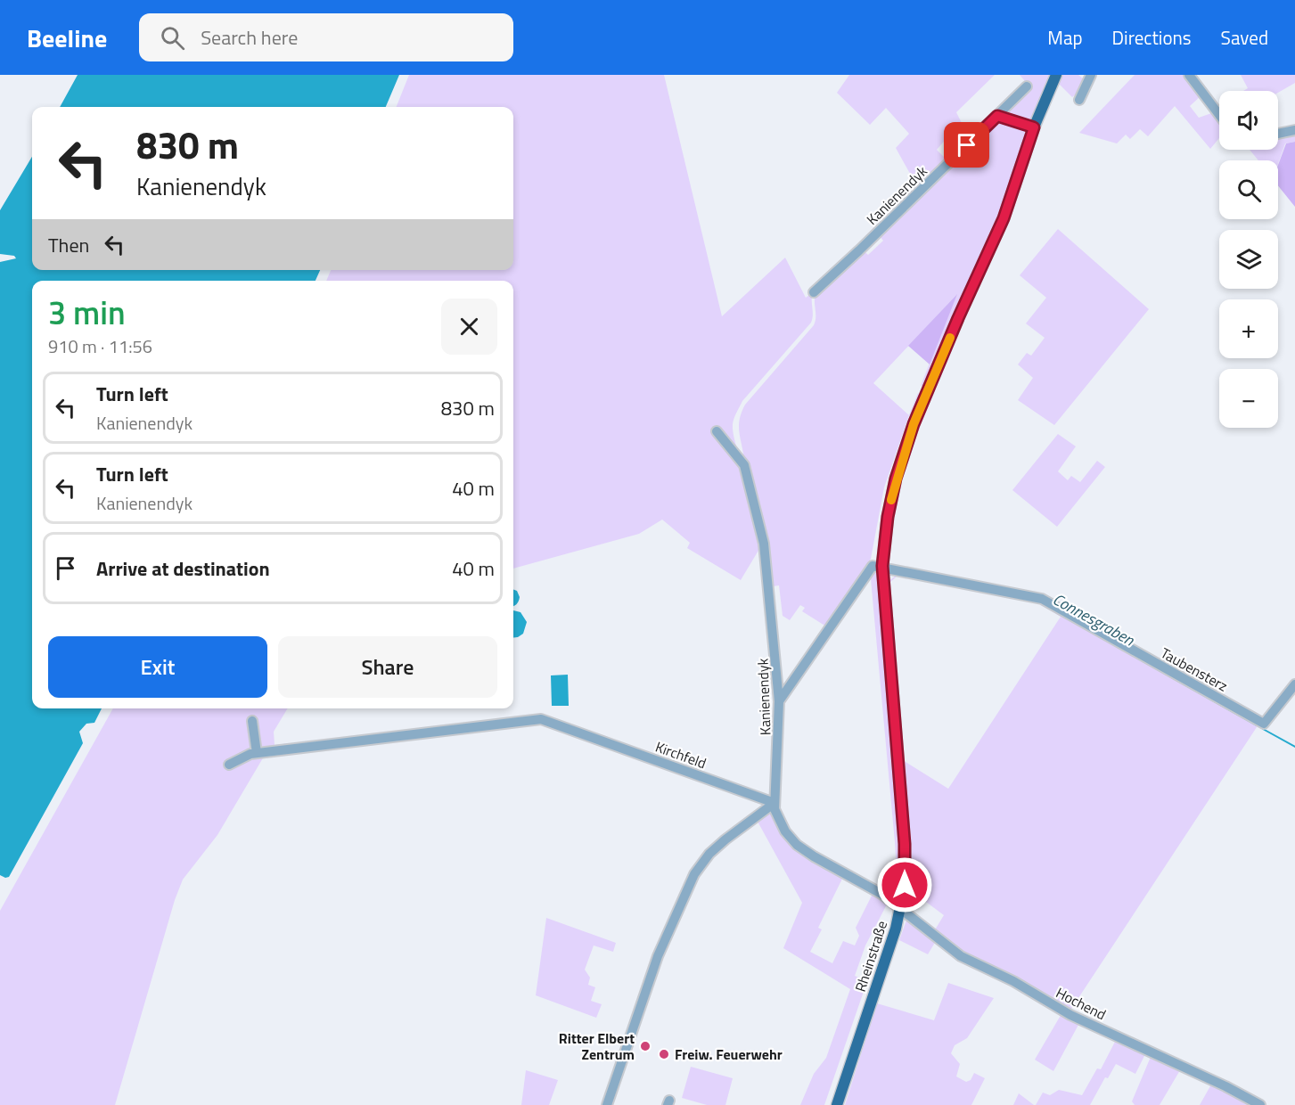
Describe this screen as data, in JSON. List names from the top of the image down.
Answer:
{
  "streets": {
    "main road": ["Rheinstraße"],
    "street": [
      "Kanienendyk",
      "Taubensterz",
      "Kirchfeld",
      "Hochend"
    ]
  },
  "crossings": [
    ["Kanienendyk", "Kirchfeld"],
    ["Kanienendyk", "Rheinstraße"],
    ["Kanienendyk", "Hochend"],
    ["Taubensterz", "Rheinstraße"],
    ["Rheinstraße", "Hochend"]
  ],
  "water": ["Connesgraben"],
  "places": ["Ritter Elbert Zentrum", "Freiw. Feuerwehr"],
  "page": {
    "header": "Beeline",
    "search": "Search here",
    "nav": ["Map", "Directions", "Saved"],
    "map_buttons": ["+", "−"],
    "turn": ["830 m", "Kanienendyk"],
    "then": "Then",
    "heading": ["3 min", "910 m · 11:56"],
    "list": [
      {
        "name": "Turn left",
        "note": "Kanienendyk",
        "value": "830 m"
      },
      {
        "name": "Turn left",
        "note": "Kanienendyk",
        "value": "40 m"
      },
      {
        "name": "Arrive at destination",
        "value": "40 m"
      }
    ],
    "buttons": ["Exit", "Share"]
  }
}
